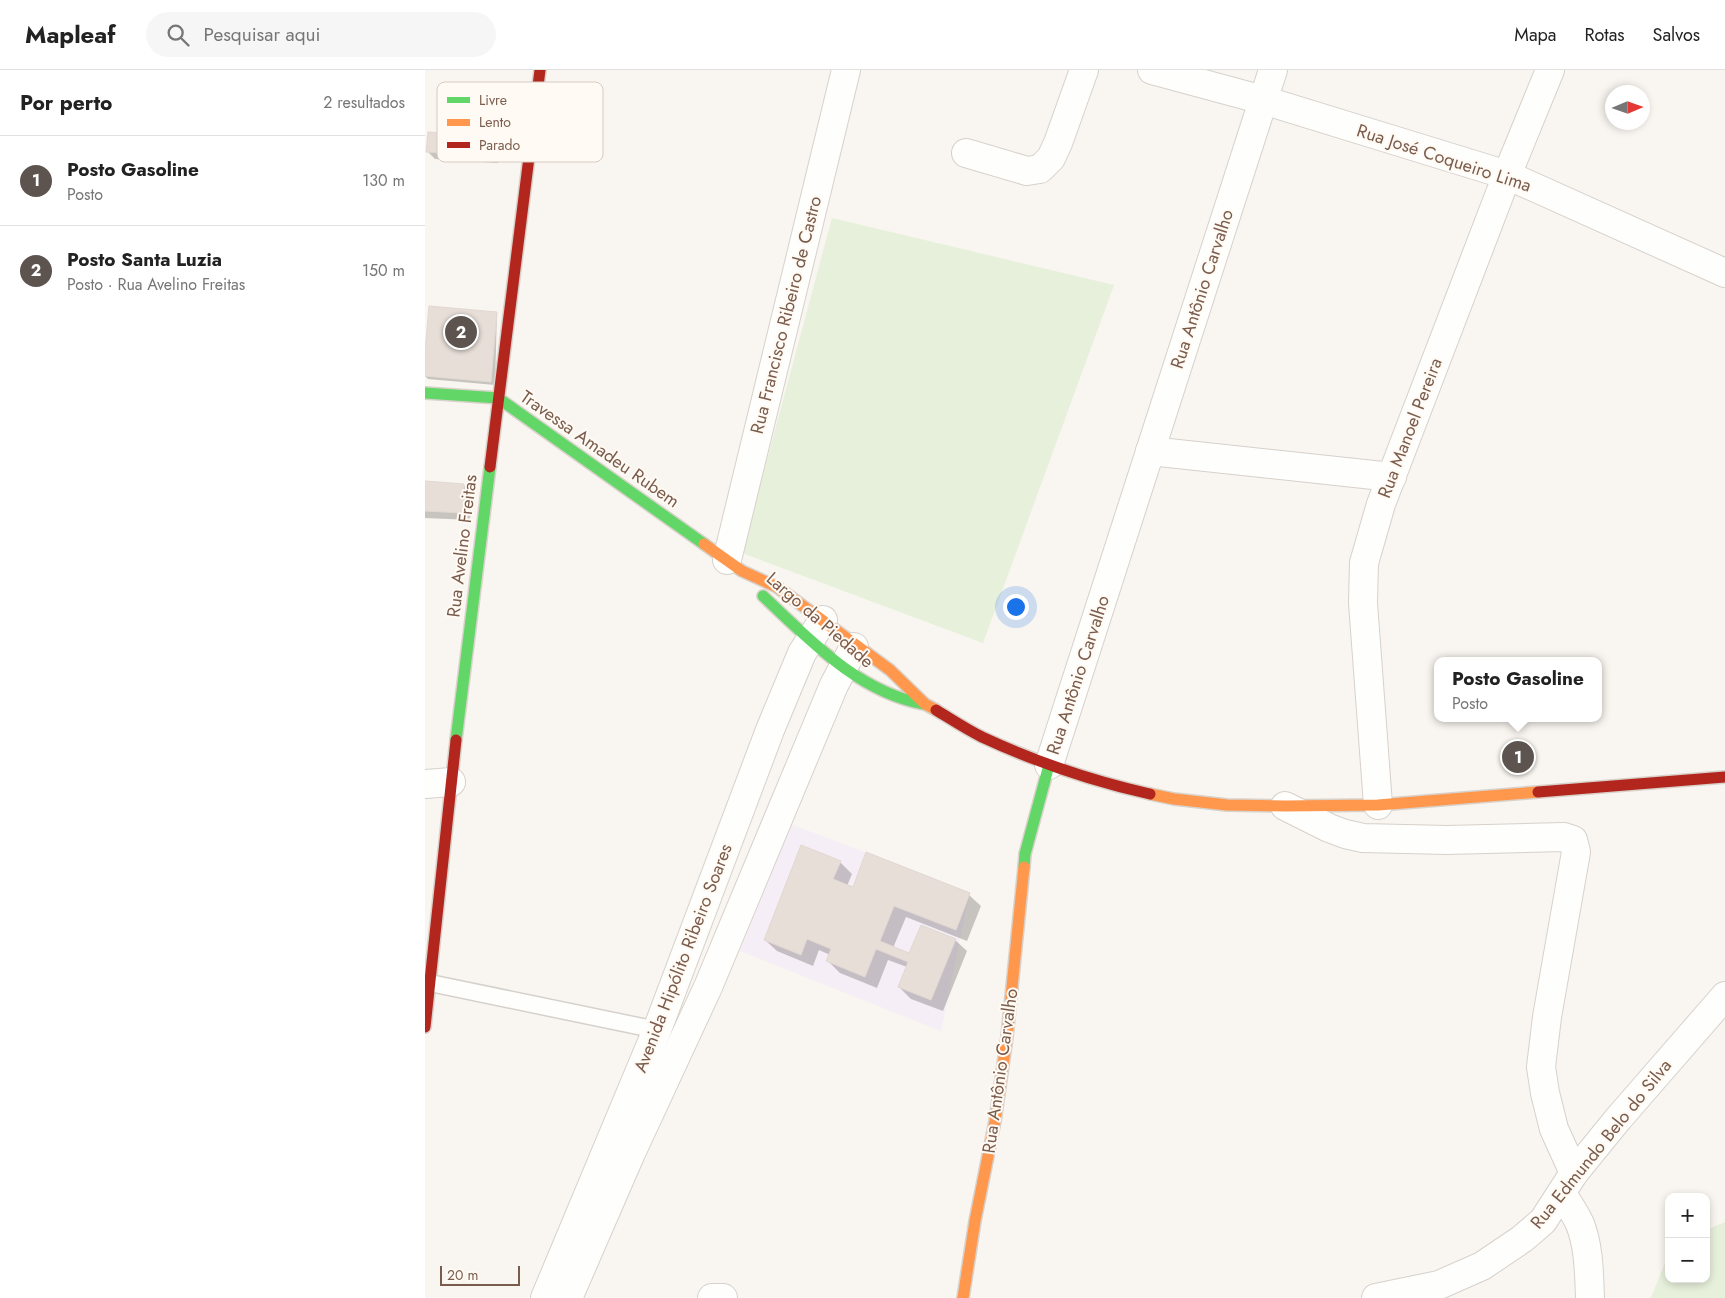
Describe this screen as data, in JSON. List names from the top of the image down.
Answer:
{
  "streets": {
    "main road": [
      "Rua Antônio Carvalho",
      "Travessa Amadeu Rubem",
      "Rua Avelino Freitas",
      "Largo da Piedade"
    ],
    "street": [
      "Rua José Coqueiro Lima",
      "Rua Francisco Ribeiro de Castro",
      "Rua Manoel Pereira",
      "Avenida Hipólito Ribeiro Soares",
      "Rua Edmundo Belo do Silva"
    ]
  },
  "crossings": [
    ["Rua José Coqueiro Lima", "Rua Antônio Carvalho"],
    ["Rua José Coqueiro Lima", "Rua Manoel Pereira"],
    ["Rua Antônio Carvalho", "Largo da Piedade"],
    ["Rua Francisco Ribeiro de Castro", "Travessa Amadeu Rubem"],
    ["Rua Francisco Ribeiro de Castro", "Largo da Piedade"],
    ["Rua Manoel Pereira", "Largo da Piedade"],
    ["Travessa Amadeu Rubem", "Rua Avelino Freitas"],
    ["Travessa Amadeu Rubem", "Largo da Piedade"],
    ["Largo da Piedade", "Avenida Hipólito Ribeiro Soares"]
  ],
  "legend": ["Livre", "Lento", "Parado"],
  "scale_bar": "20 m",
  "north": "right",
  "page": {
    "header": "Mapleaf",
    "search": "Pesquisar aqui",
    "nav": ["Mapa", "Rotas", "Salvos"],
    "heading": ["Por perto", "2 resultados"],
    "list": [
      {
        "mark": "1",
        "name": "Posto Gasoline",
        "note": "Posto",
        "value": "130 m"
      },
      {
        "mark": "2",
        "name": "Posto Santa Luzia",
        "note": "Posto · Rua Avelino Freitas",
        "value": "150 m"
      }
    ],
    "pins": ["2", "1"],
    "popup": ["Posto Gasoline", "Posto"],
    "map_buttons": ["+", "−"],
    "scale": "20 m"
  }
}
